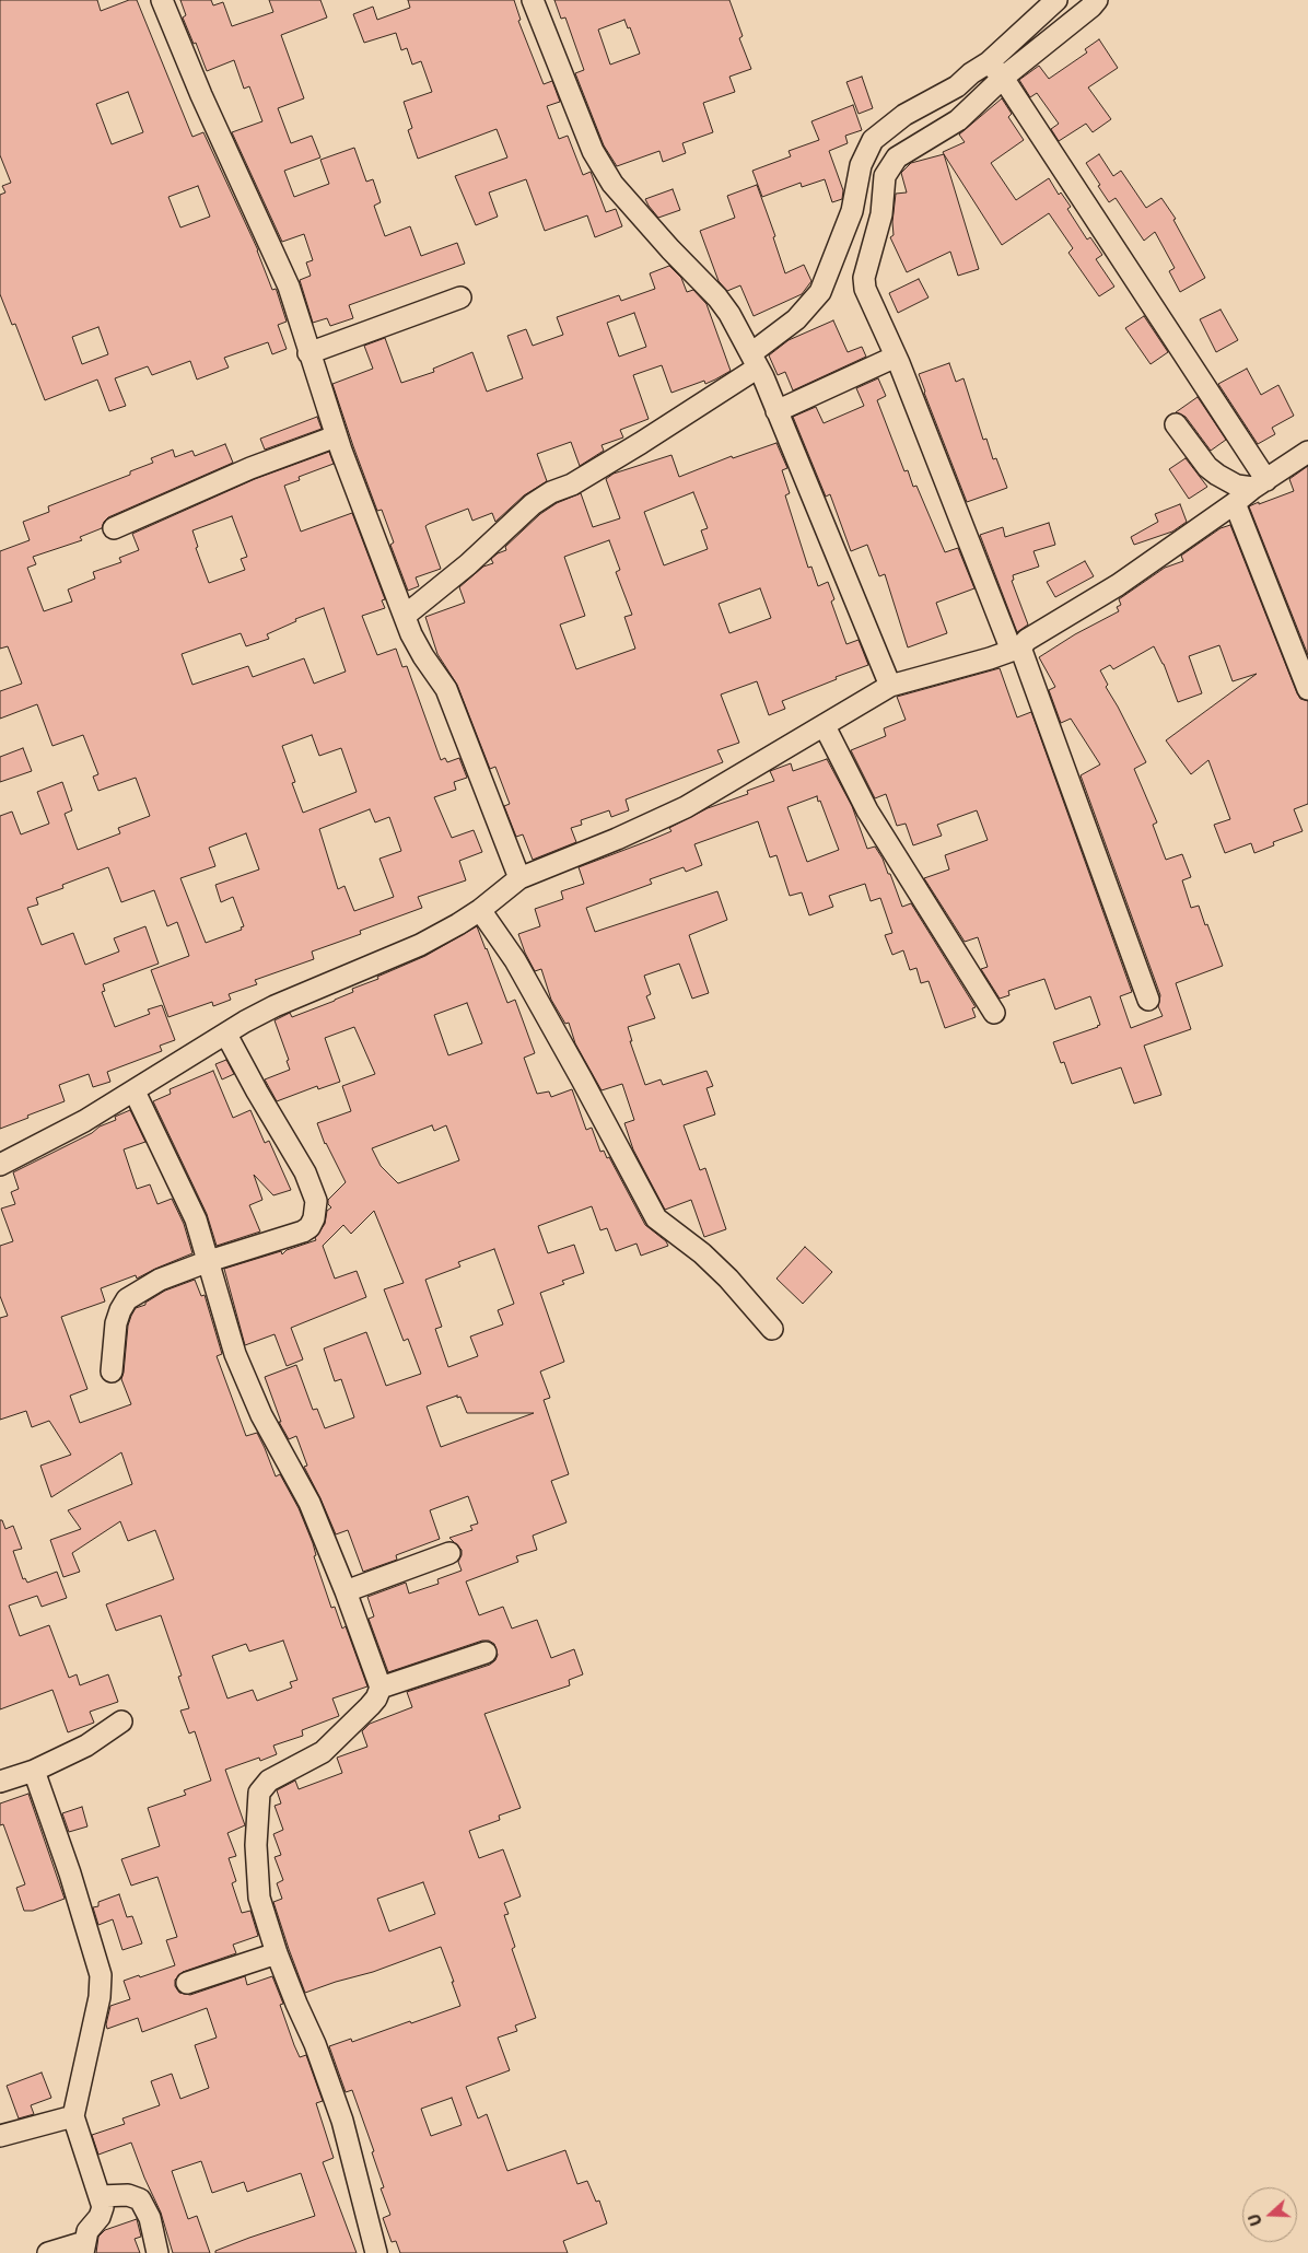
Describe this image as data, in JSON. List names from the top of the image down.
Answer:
{
  "north": "left"
}
